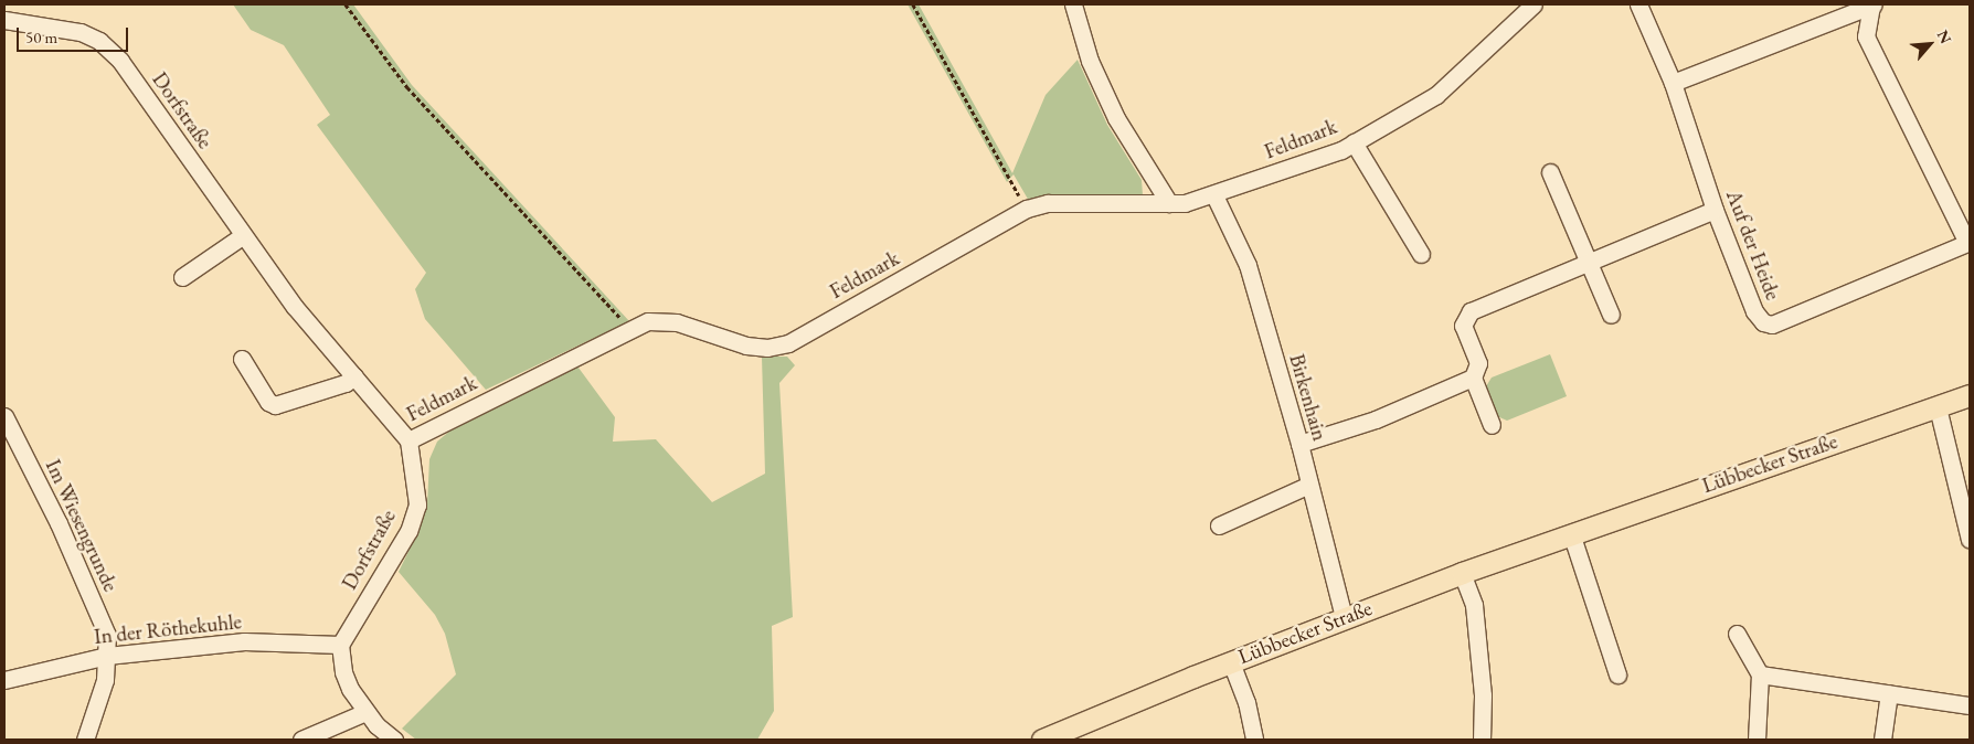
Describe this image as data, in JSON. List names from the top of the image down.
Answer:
{
  "streets": {
    "main road": ["Lübbecker Straße"],
    "street": [
      "Dorfstraße",
      "Feldmark",
      "Auf der Heide",
      "Birkenhain",
      "Im Wiesengrunde",
      "In der Röthekuhle"
    ]
  },
  "crossings": [
    ["Dorfstraße", "Feldmark"],
    ["Dorfstraße", "In der Röthekuhle"],
    ["Feldmark", "Birkenhain"],
    ["Birkenhain", "Lübbecker Straße"],
    ["Im Wiesengrunde", "In der Röthekuhle"]
  ],
  "scale_bar": "50 m",
  "north": "top right"
}
